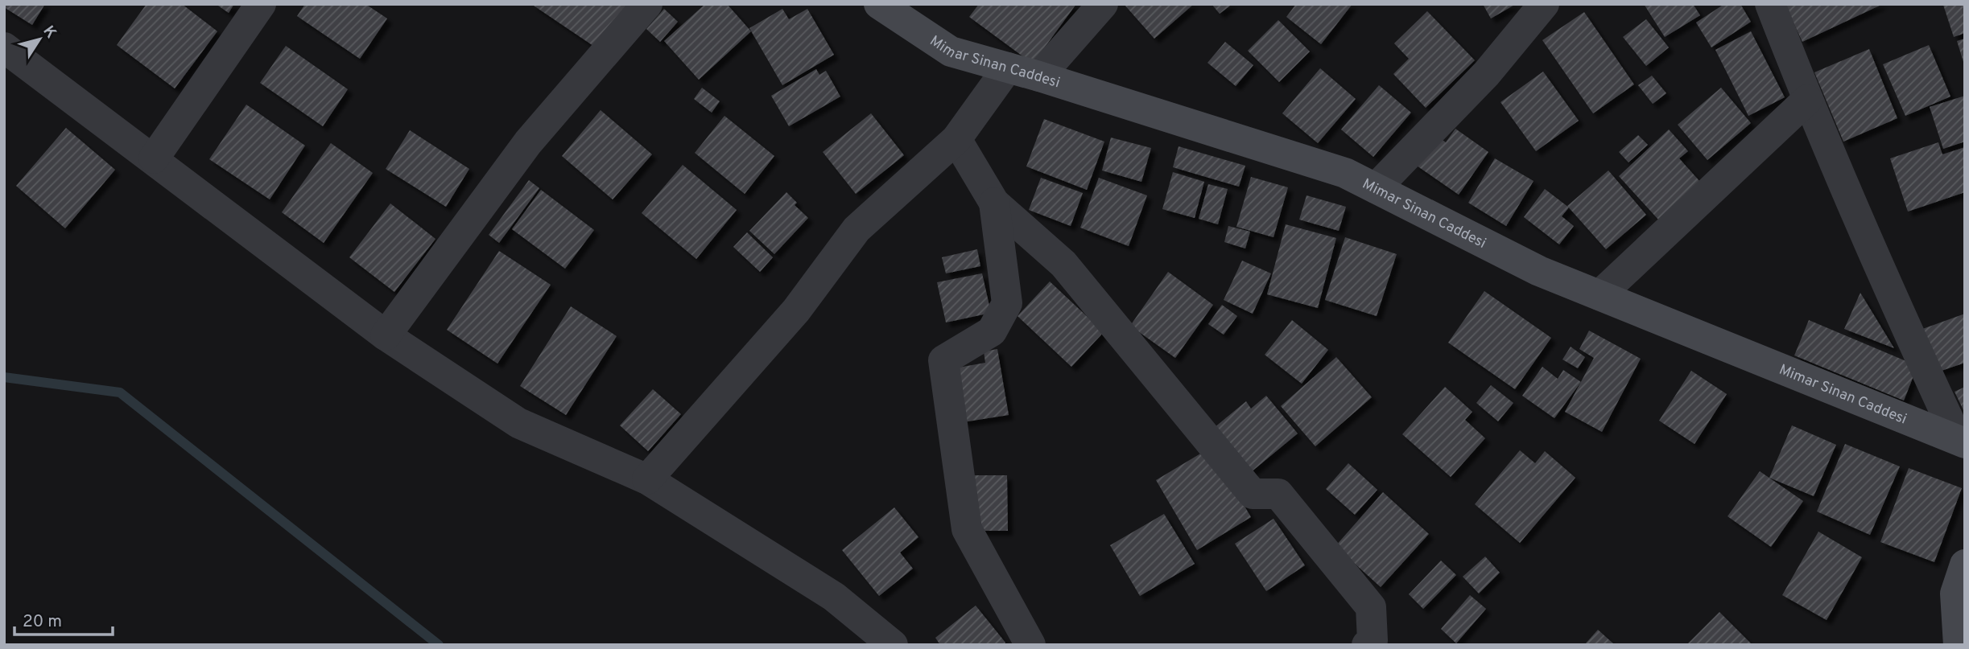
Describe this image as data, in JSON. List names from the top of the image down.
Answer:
{
  "streets": {
    "street": ["Mimar Sinan Caddesi"]
  },
  "scale_bar": "20 m",
  "north": "top right"
}
